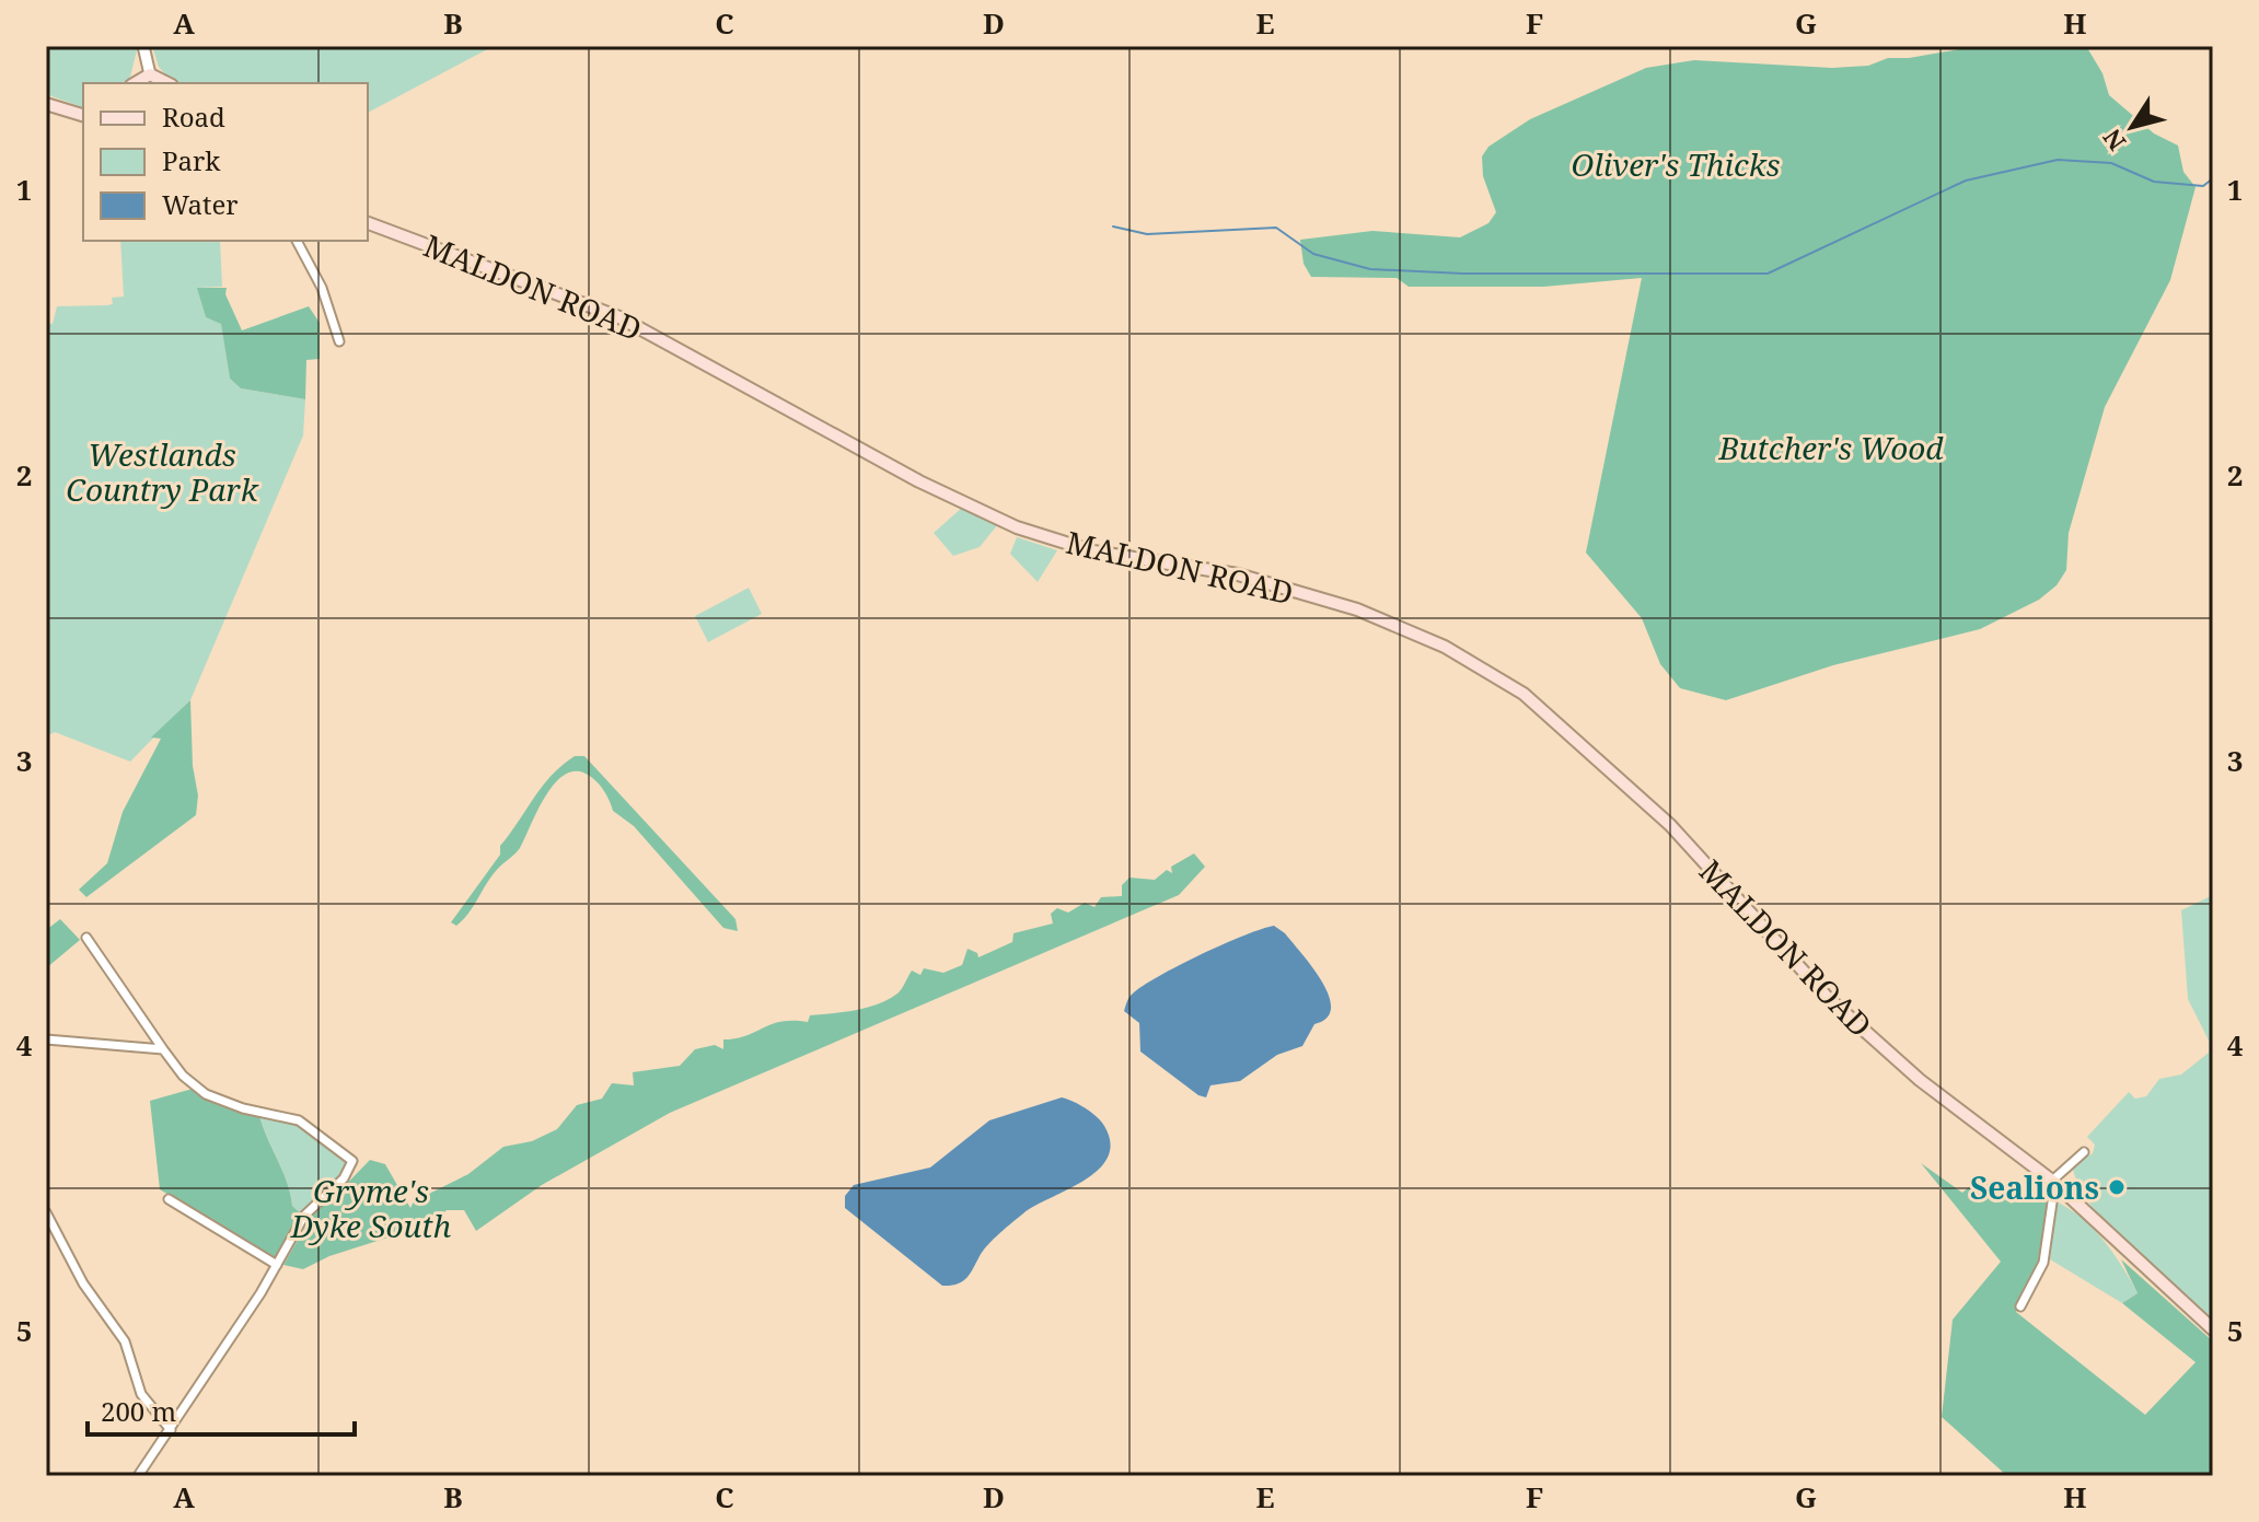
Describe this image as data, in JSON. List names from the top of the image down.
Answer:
{
  "streets": {
    "main road": ["MALDON ROAD"]
  },
  "parks": [
    "Oliver's Thicks",
    "Butcher's Wood",
    "Westlands Country Park",
    "Gryme's Dyke South"
  ],
  "places": ["Sealions"],
  "legend": ["Road", "Park", "Water"],
  "scale_bar": "200 m",
  "north": "bottom left",
  "grid": {
    "columns": [
      "A",
      "B",
      "C",
      "D",
      "E",
      "F",
      "G",
      "H"
    ],
    "rows": [
      "1",
      "2",
      "3",
      "4",
      "5"
    ]
  }
}
